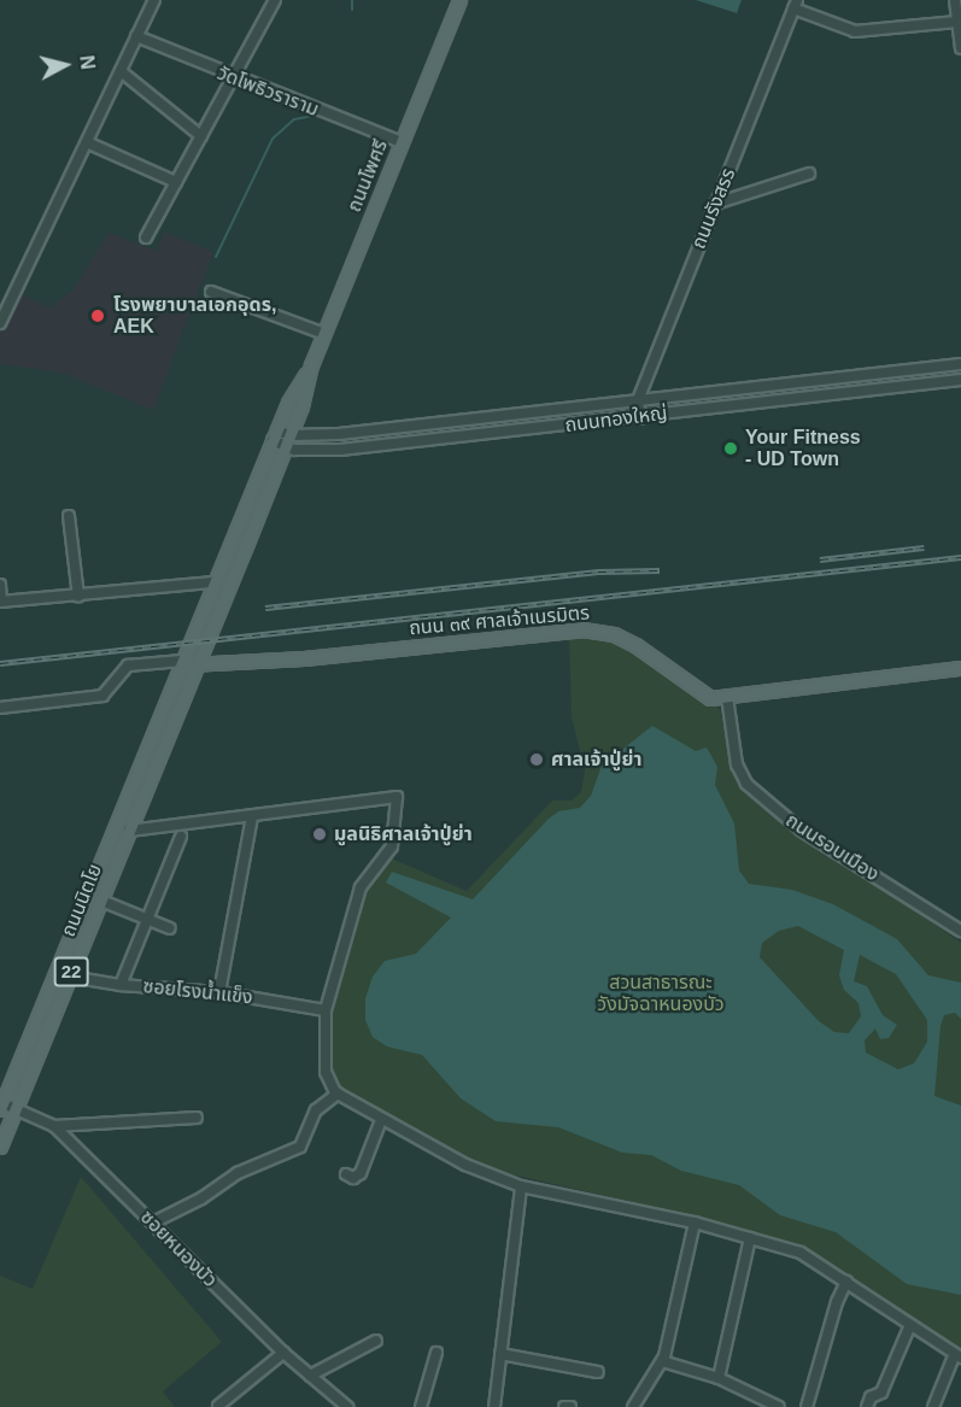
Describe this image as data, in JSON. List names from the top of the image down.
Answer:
{
  "streets": {
    "main road": [
      "ถนนโพศรี",
      "ถนน ๓๙ ศาลเจ้าเนรมิตร",
      "ถนนนิตโย",
      "22"
    ],
    "street": [
      "วัดโพธิวราราม",
      "ถนนรังสรร",
      "ถนนทองใหญ่",
      "ถนนรอบเมือง",
      "ซอยโรงน้ำแข็ง",
      "ซอยหนองบัว"
    ]
  },
  "crossings": [
    ["วัดโพธิวราราม", "ถนนโพศรี"],
    ["ถนนโพศรี", "ถนนทองใหญ่"],
    ["ถนนโพศรี", "ถนน ๓๙ ศาลเจ้าเนรมิตร"],
    ["ถนนโพศรี", "ถนนนิตโย"],
    ["ถนนรังสรร", "ถนนทองใหญ่"],
    ["ถนน ๓๙ ศาลเจ้าเนรมิตร", "ถนนรอบเมือง"],
    ["ถนน ๓๙ ศาลเจ้าเนรมิตร", "ถนนนิตโย"],
    ["ถนนนิตโย", "ซอยโรงน้ำแข็ง"],
    ["ถนนนิตโย", "ซอยหนองบัว"]
  ],
  "parks": ["สวนสาธารณะ วังมัจฉาหนองบัว"],
  "places": [
    "โรงพยาบาลเอกอุดร, AEK",
    "Your Fitness - UD Town",
    "ศาลเจ้าปู่ย่า",
    "มูลนิธิศาลเจ้าปู่ย่า"
  ],
  "north": "right"
}
